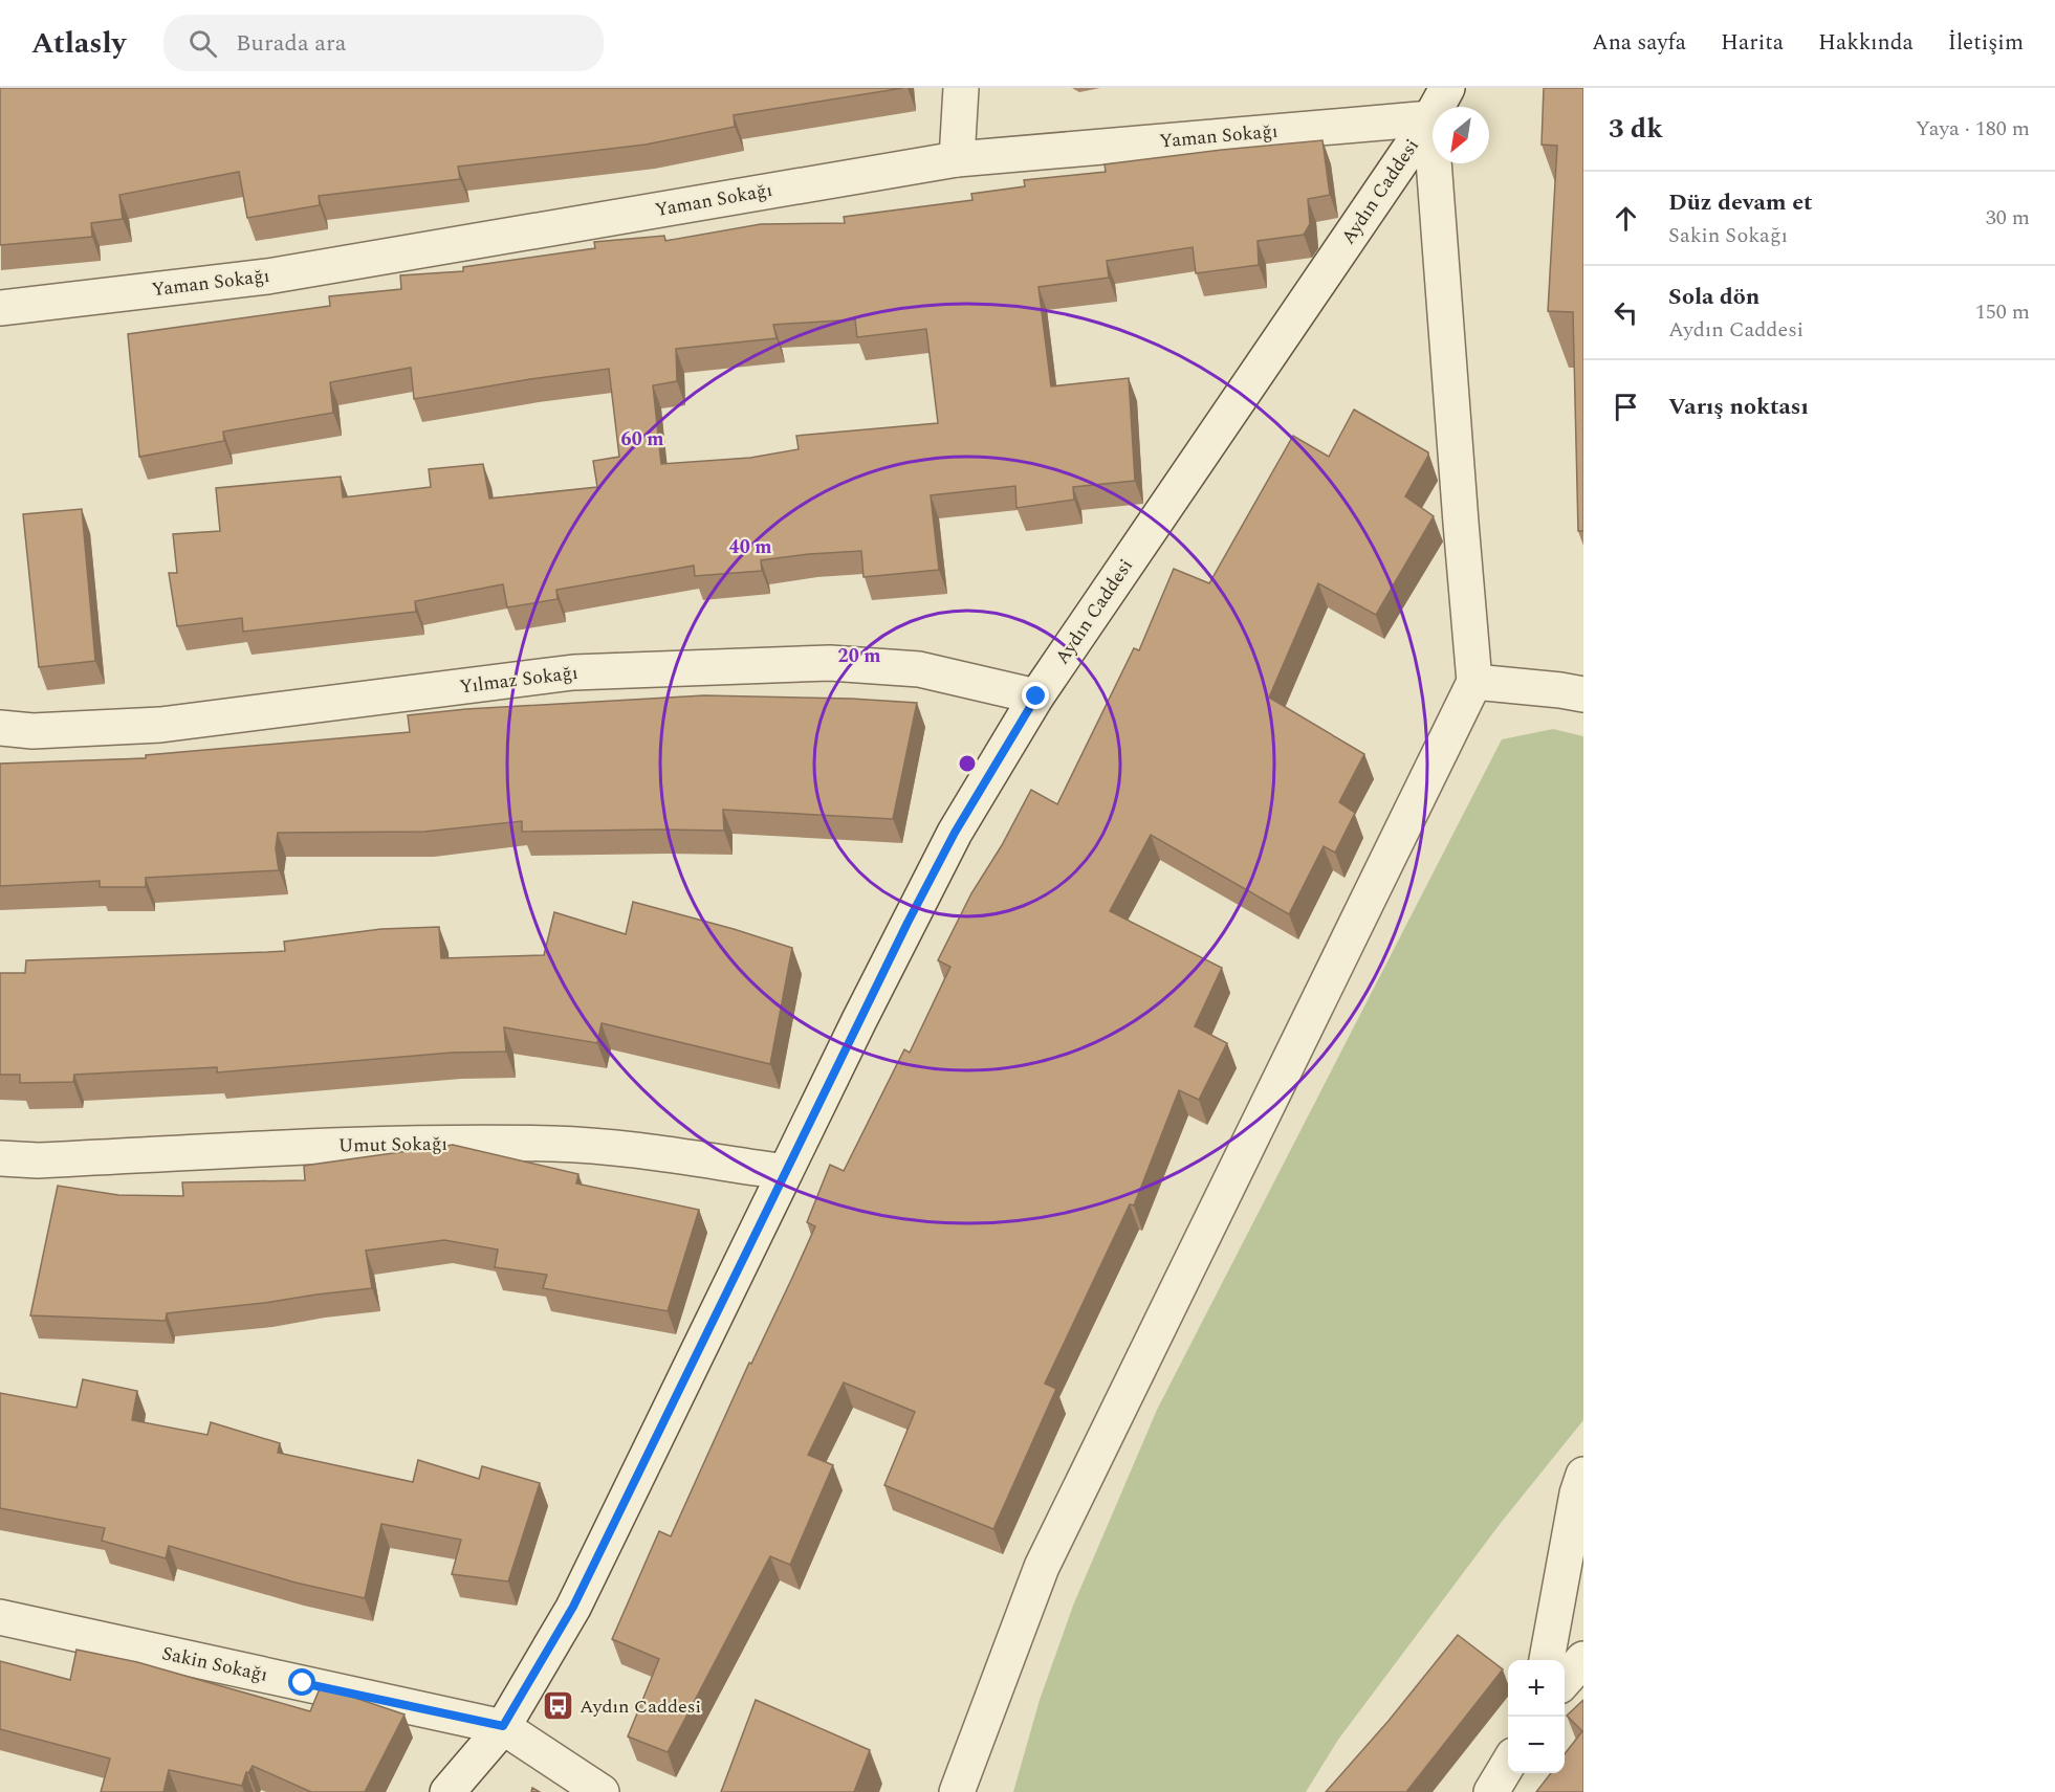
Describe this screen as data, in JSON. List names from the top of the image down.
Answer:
{
  "streets": {
    "street": [
      "Yaman Sokağı",
      "Aydın Caddesi",
      "Yılmaz Sokağı",
      "Umut Sokağı",
      "Sakin Sokağı"
    ]
  },
  "crossings": [
    ["Yaman Sokağı", "Aydın Caddesi"],
    ["Aydın Caddesi", "Yılmaz Sokağı"],
    ["Aydın Caddesi", "Umut Sokağı"],
    ["Aydın Caddesi", "Sakin Sokağı"]
  ],
  "places": {
    "bus stop": ["Aydın Caddesi"]
  },
  "north": "bottom left",
  "page": {
    "header": "Atlasly",
    "search": "Burada ara",
    "nav": [
      "Ana sayfa",
      "Harita",
      "Hakkında",
      "İletişim"
    ],
    "heading": ["3 dk", "Yaya · 180 m"],
    "list": [
      ["Düz devam et", "Sakin Sokağı", "30 m"],
      ["Sola dön", "Aydın Caddesi", "150 m"],
      "Varış noktası"
    ],
    "map_buttons": ["+", "−"]
  },
  "rings": ["60 m", "40 m", "20 m"]
}
